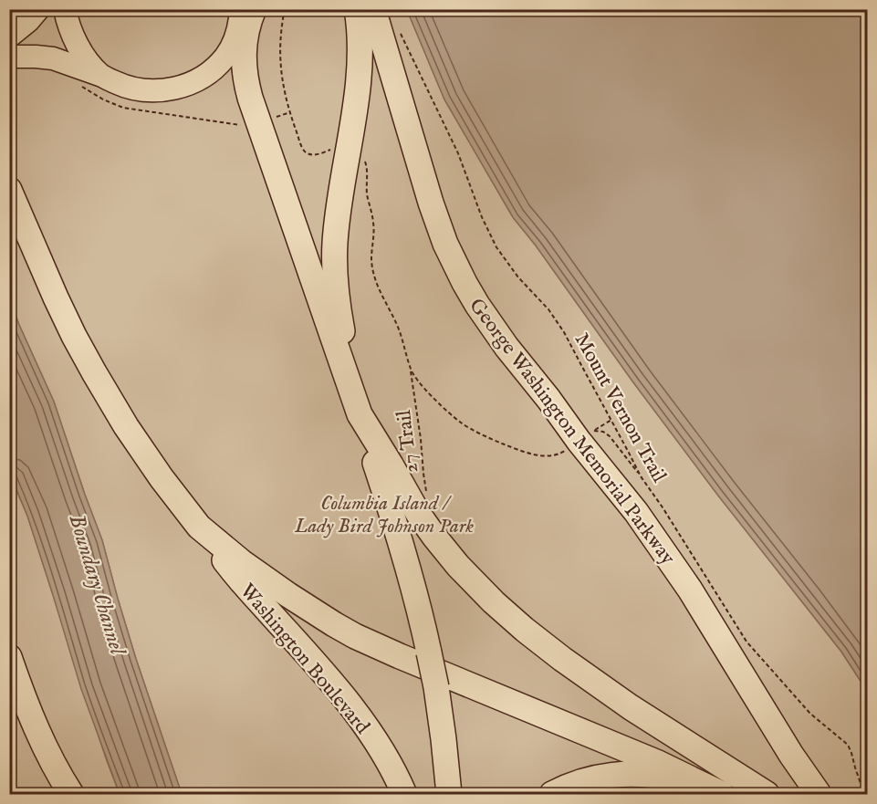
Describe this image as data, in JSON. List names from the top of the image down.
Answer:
{
  "streets": {
    "highway": ["George Washington Memorial Parkway", "Washington Boulevard"],
    "path": ["Mount Vernon Trail", "27 Trail"]
  },
  "water": ["Boundary Channel"],
  "parks": ["Columbia Island / Lady Bird Johnson Park"]
}
